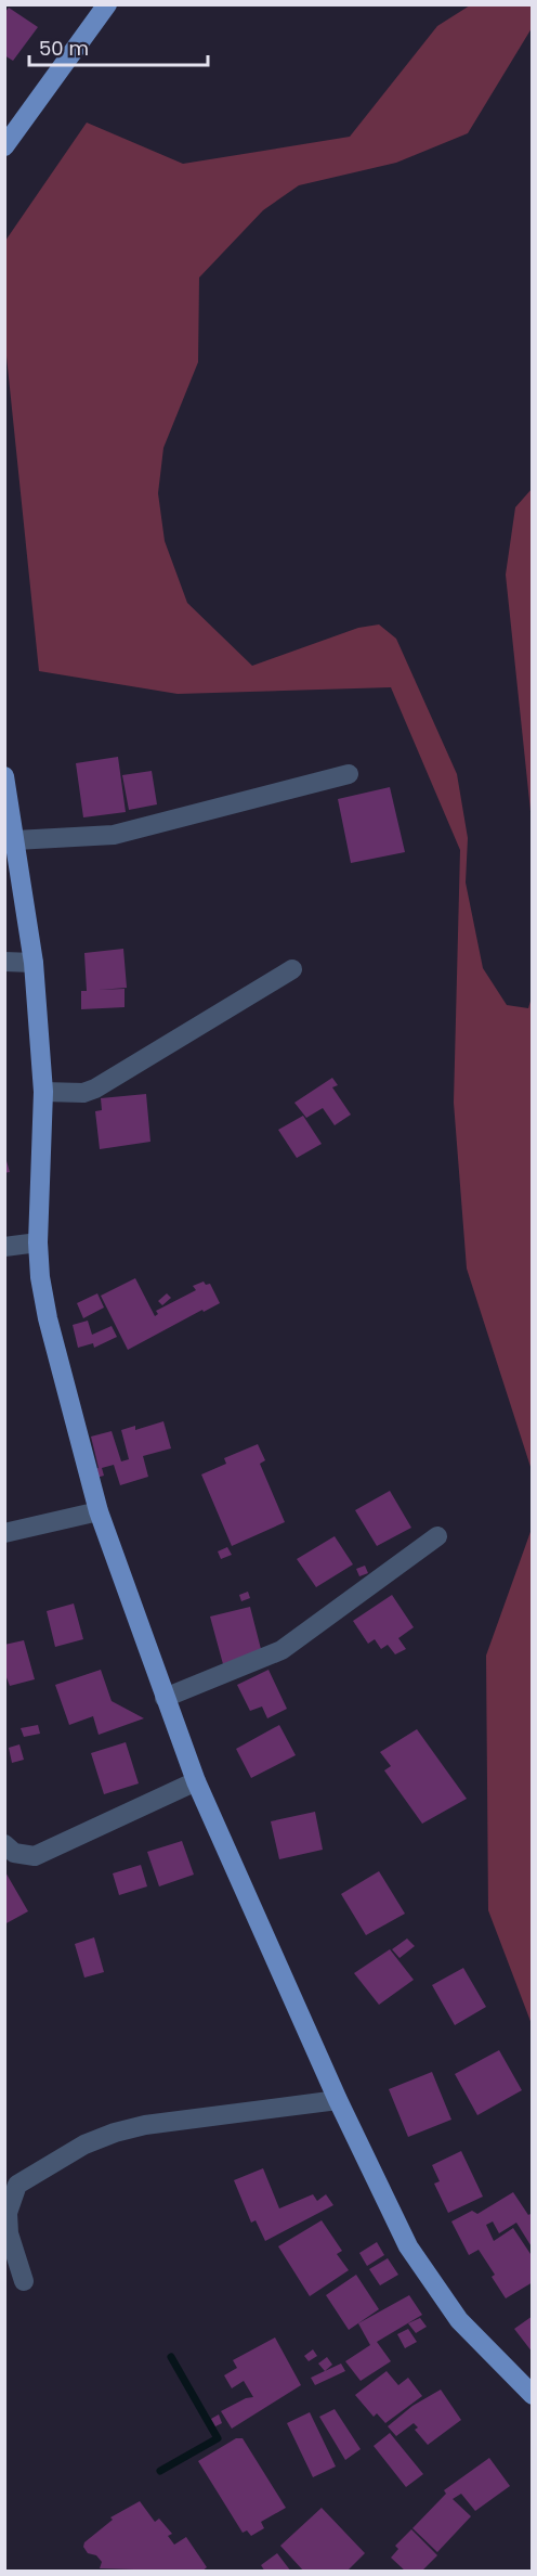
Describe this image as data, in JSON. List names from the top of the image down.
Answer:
{
  "scale_bar": "50 m"
}
